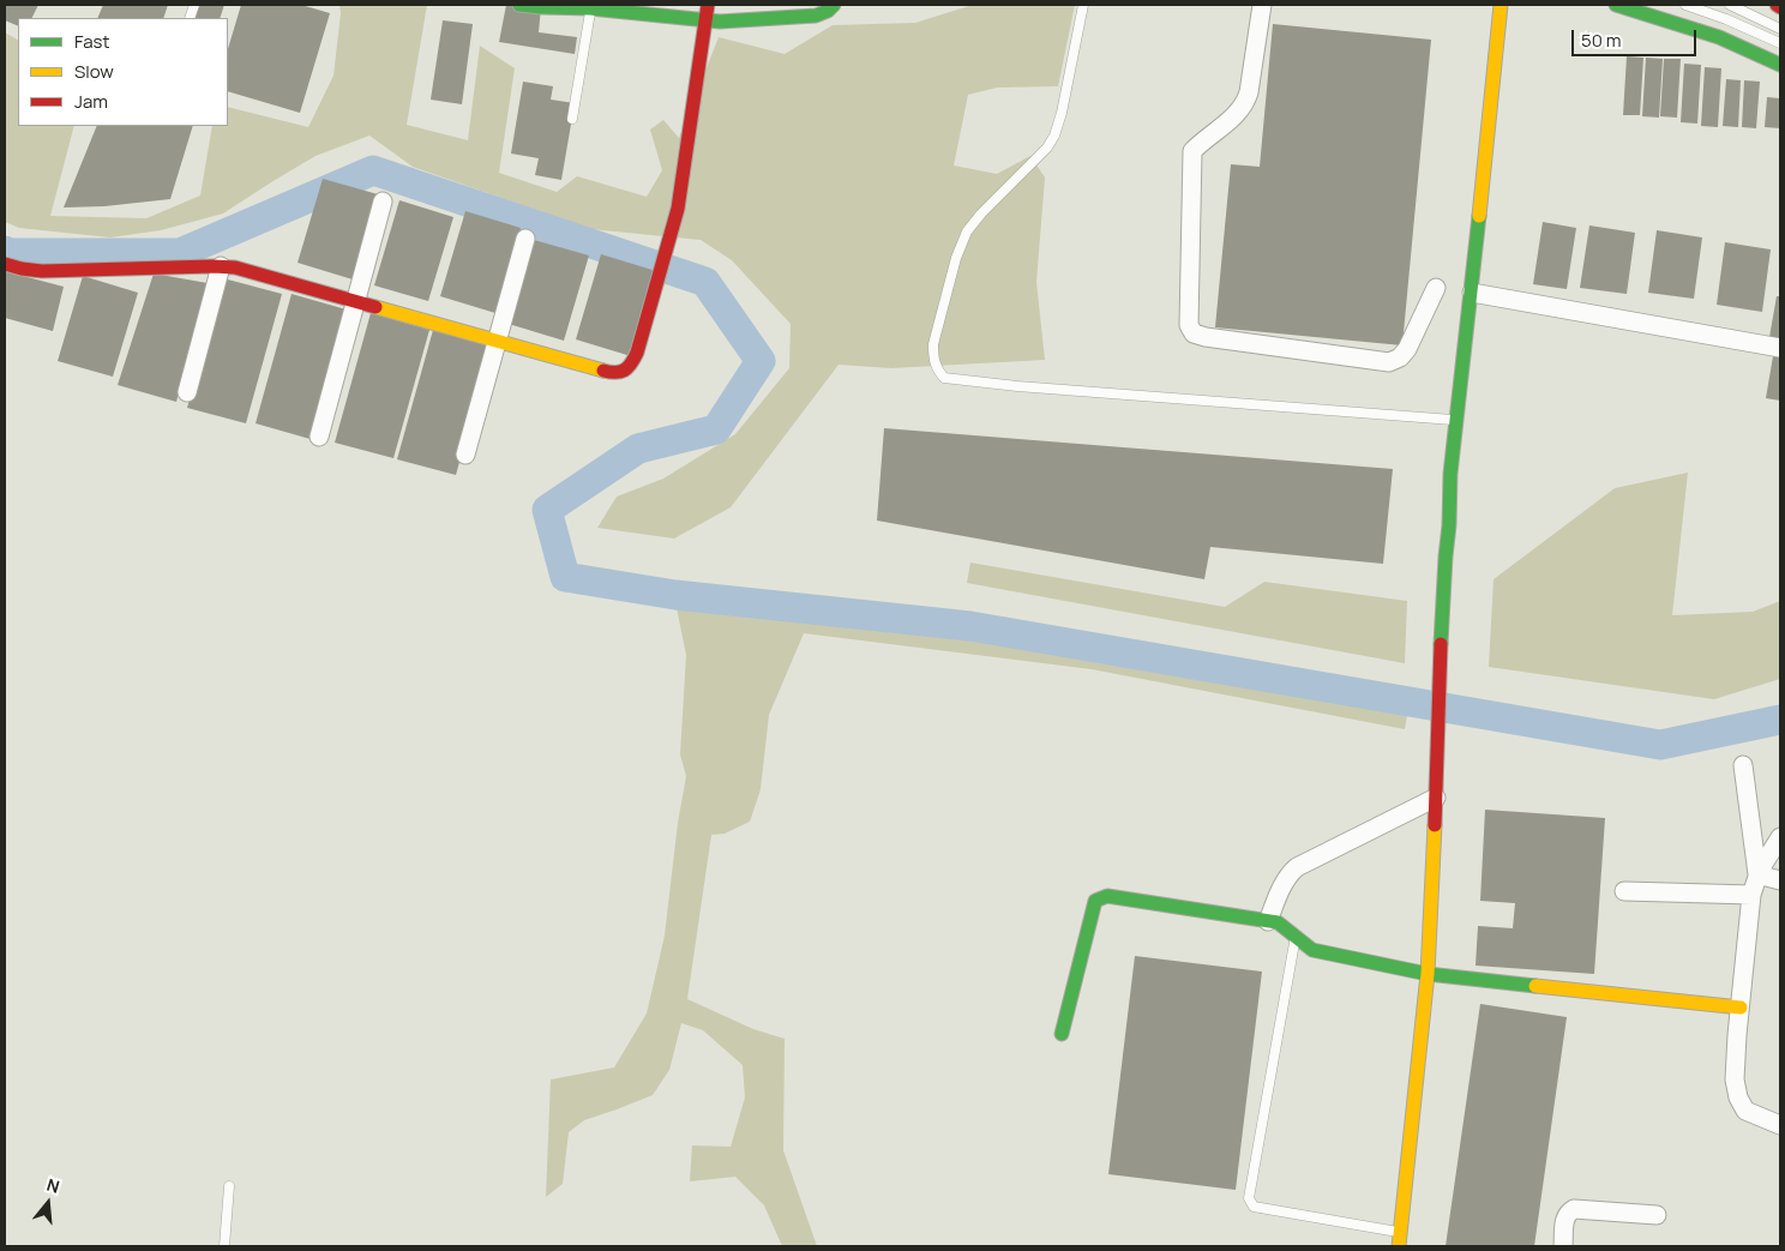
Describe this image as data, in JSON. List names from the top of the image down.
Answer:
{
  "legend": ["Fast", "Slow", "Jam"],
  "scale_bar": "50 m",
  "north": "top"
}
